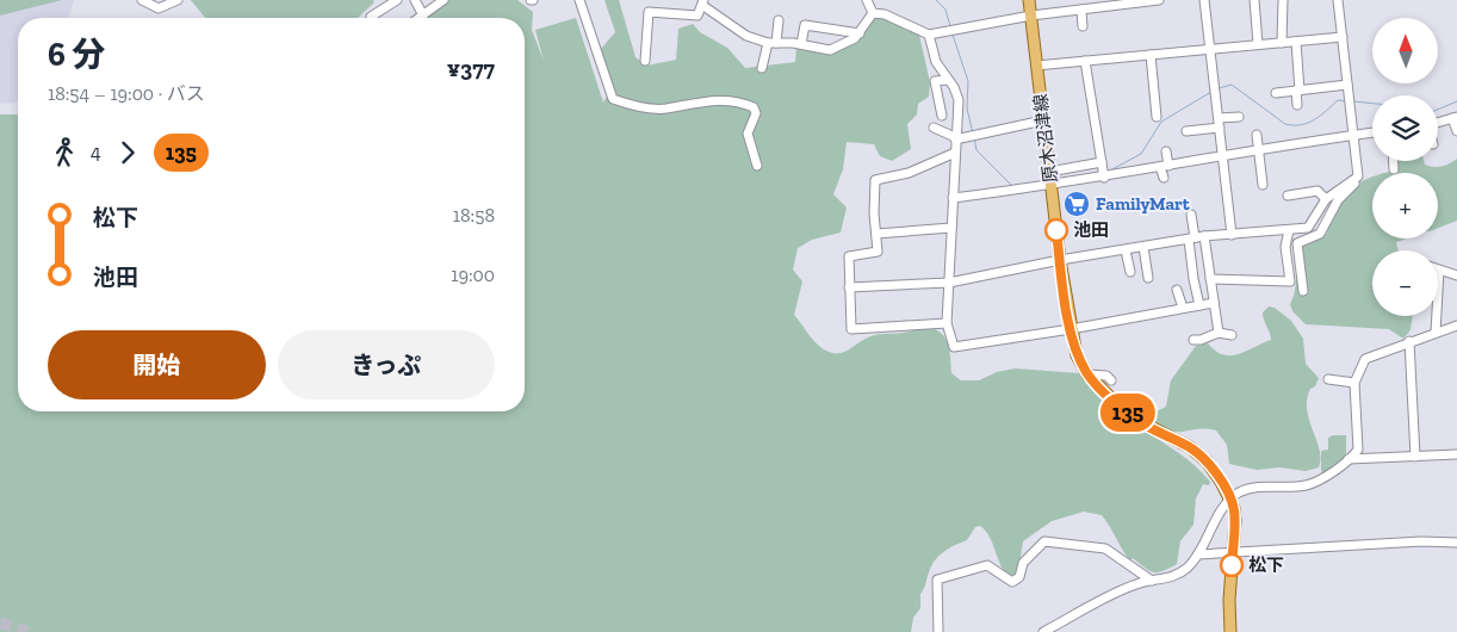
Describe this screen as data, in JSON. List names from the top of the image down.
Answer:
{
  "streets": {
    "main road": ["原木沼津線"]
  },
  "places": {
    "supermarket": ["FamilyMart"],
    "other": ["池田", "松下"]
  },
  "lines": ["bus line 135"],
  "north": "top",
  "page": {
    "on_map": "135",
    "map_buttons": ["+", "−"],
    "heading": ["6 分", "18:54 – 19:00 · バス", "¥377"],
    "legs": ["4", "135"],
    "list": [
      {
        "name": "松下",
        "value": "18:58"
      },
      {
        "name": "池田",
        "value": "19:00"
      }
    ],
    "buttons": ["開始", "きっぷ"]
  }
}
